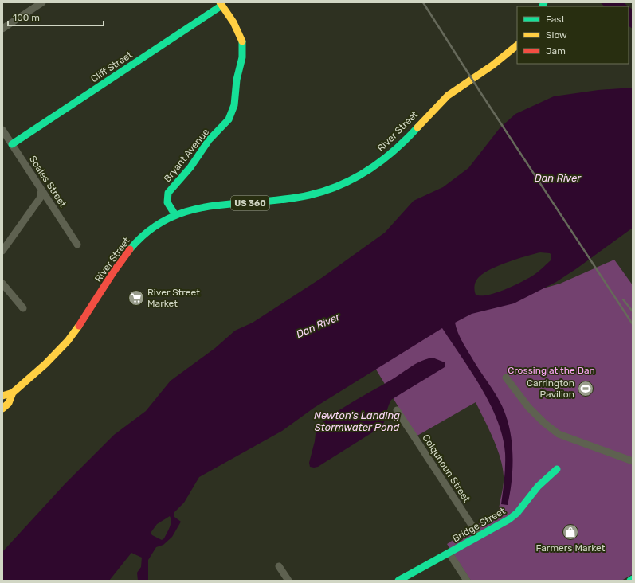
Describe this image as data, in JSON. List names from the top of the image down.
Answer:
{
  "streets": {
    "street": [
      "Cliff Street",
      "River Street",
      "Bryant Avenue",
      "Scales Street",
      "US 360",
      "Colquhoun Street",
      "Bridge Street"
    ]
  },
  "crossings": [
    ["Cliff Street", "Bryant Avenue"],
    ["Cliff Street", "Scales Street"],
    ["River Street", "Bryant Avenue"],
    ["Colquhoun Street", "Bridge Street"]
  ],
  "water": ["Dan River", "Newton's Landing Stormwater Pond"],
  "parks": ["Crossing at the Dan"],
  "places": {
    "supermarket": ["River Street Market"],
    "sports": ["Carrington Pavilion"],
    "shop": ["Farmers Market"]
  },
  "legend": ["Fast", "Slow", "Jam"],
  "scale_bar": "100 m"
}
